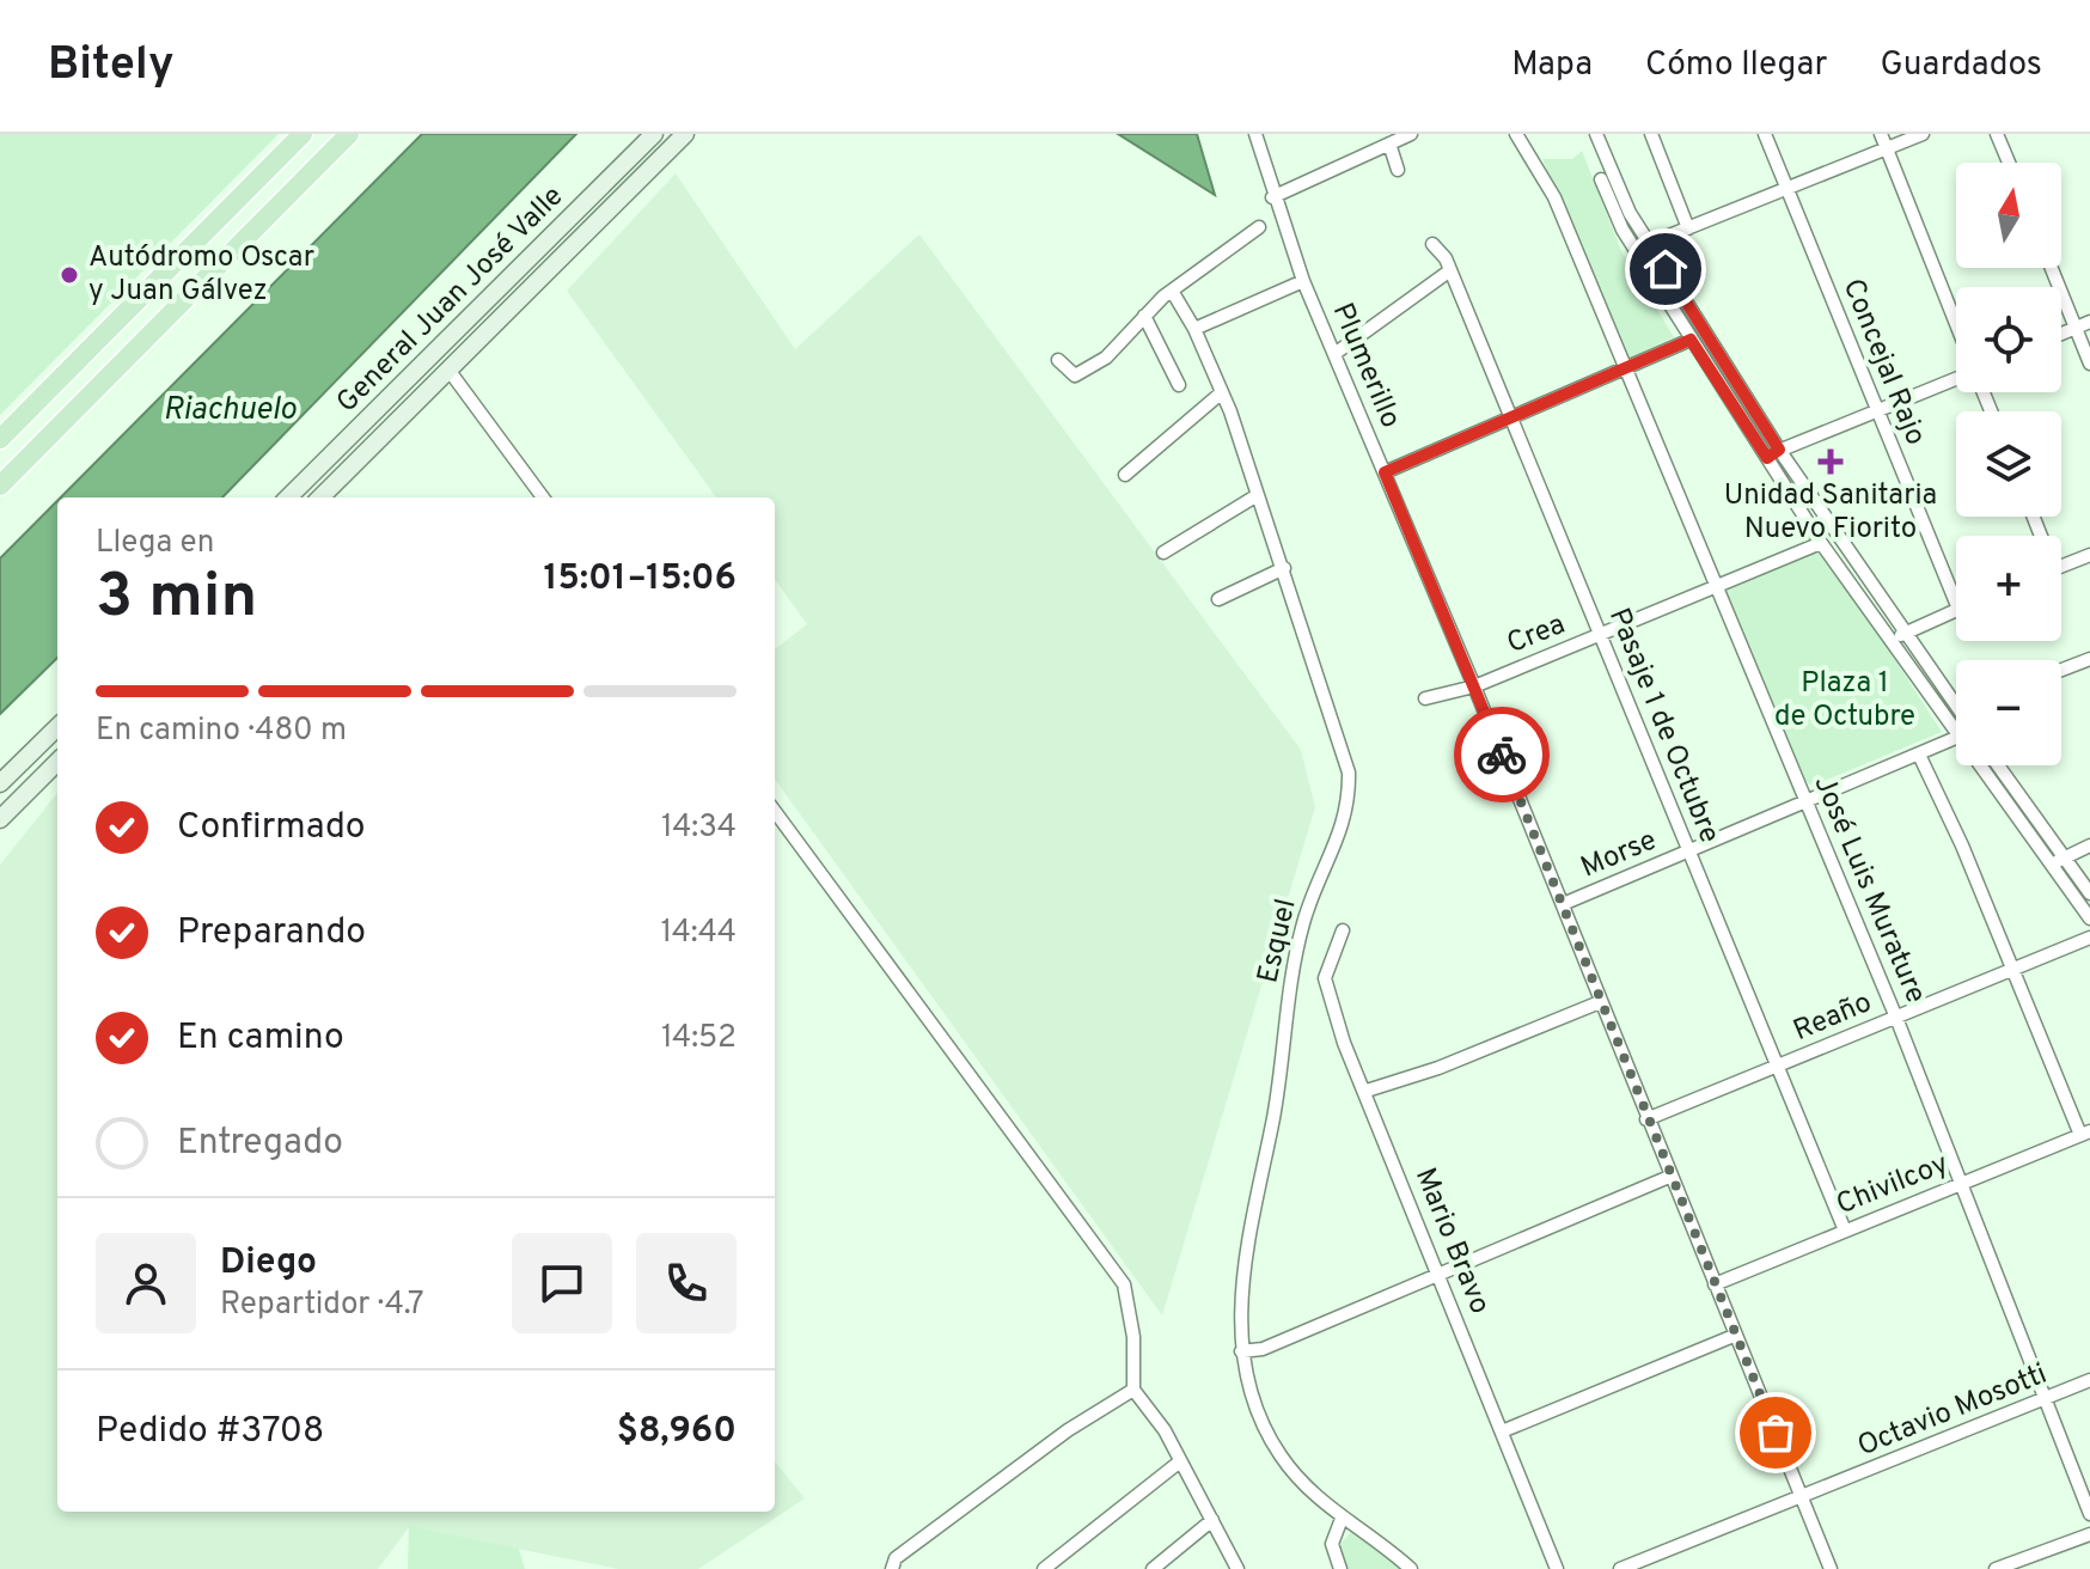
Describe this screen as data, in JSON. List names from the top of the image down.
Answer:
{
  "streets": {
    "main road": ["General Juan José Valle"],
    "street": [
      "Concejal Rajo",
      "Plumerillo",
      "Crea",
      "Pasaje 1 de Octubre",
      "Morse",
      "José Luis Murature",
      "Esquel",
      "Reaño",
      "Chivilcoy",
      "Mario Bravo",
      "Octavio Mosotti"
    ]
  },
  "crossings": [
    ["Plumerillo", "Crea"],
    ["Plumerillo", "Morse"],
    ["Plumerillo", "Reaño"],
    ["Plumerillo", "Chivilcoy"],
    ["Plumerillo", "Octavio Mosotti"],
    ["Crea", "Pasaje 1 de Octubre"],
    ["Crea", "José Luis Murature"],
    ["Pasaje 1 de Octubre", "Morse"],
    ["Pasaje 1 de Octubre", "Reaño"],
    ["Pasaje 1 de Octubre", "Chivilcoy"],
    ["Morse", "José Luis Murature"],
    ["José Luis Murature", "Reaño"],
    ["José Luis Murature", "Chivilcoy"],
    ["José Luis Murature", "Octavio Mosotti"]
  ],
  "water": ["Riachuelo"],
  "parks": ["Plaza 1 de Octubre"],
  "places": {
    "other": ["Autódromo Oscar y Juan Gálvez"],
    "health": ["Unidad Sanitaria Nuevo Fiorito"]
  },
  "north": "top",
  "page": {
    "header": "Bitely",
    "nav": ["Mapa", "Cómo llegar", "Guardados"],
    "map_buttons": ["+", "−"],
    "heading": ["3 min", "Llega en", "15:01–15:06"],
    "panel": [
      "Diego",
      "Repartidor · 4.7",
      "Pedido #3708",
      "$8,960"
    ],
    "bar": "En camino · 480 m",
    "list": [
      ["Confirmado", "14:34"],
      ["Preparando", "14:44"],
      ["En camino", "14:52"],
      "Entregado"
    ]
  }
}
